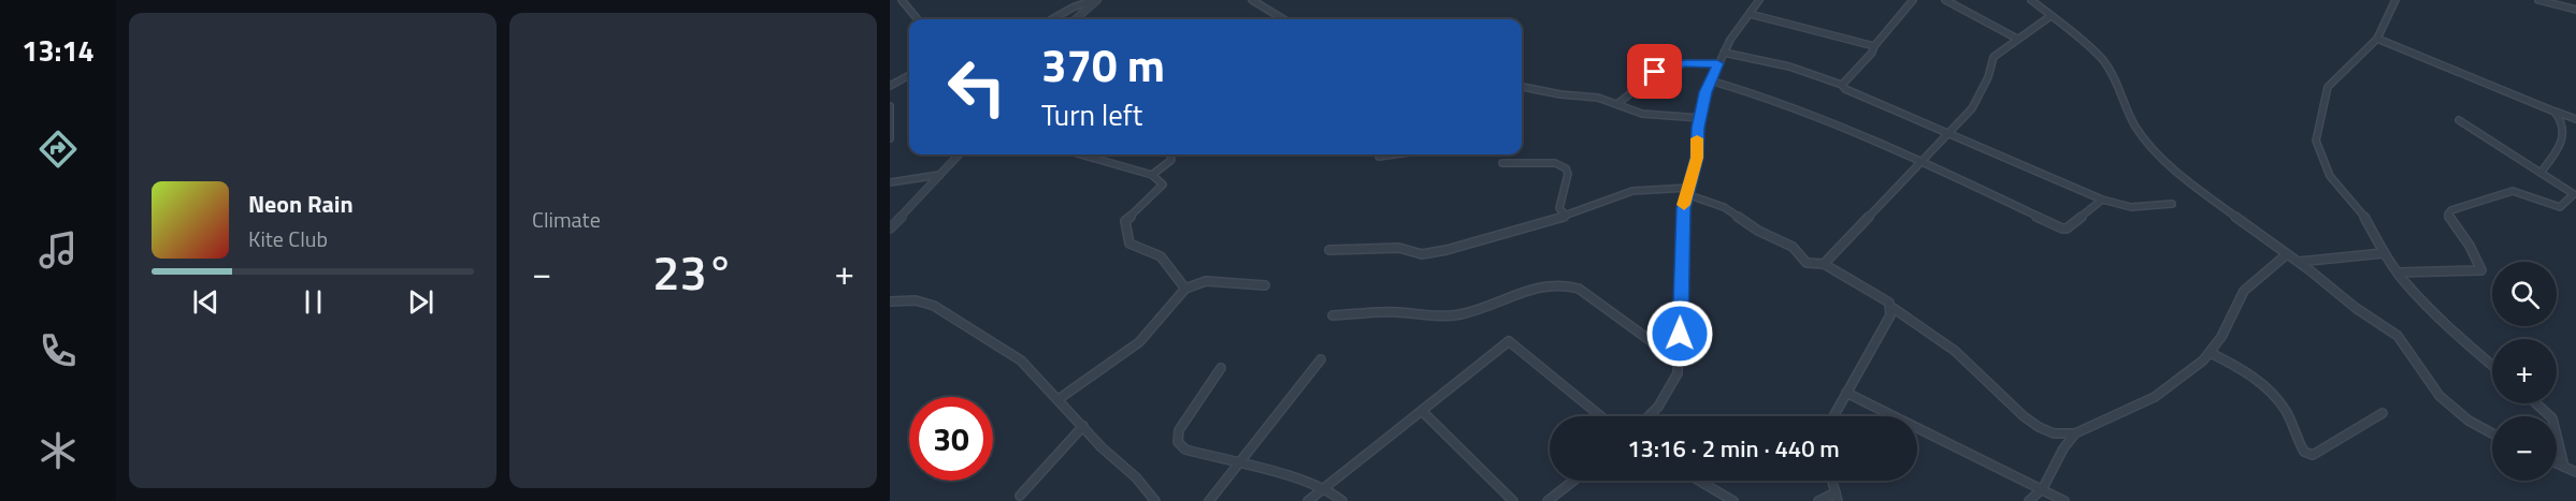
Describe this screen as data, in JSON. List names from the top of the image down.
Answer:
{
  "page": {
    "tabs": "13:14",
    "tile": "Climate",
    "turn": ["370 m", "Turn left"],
    "song": ["Neon Rain", "Kite Club"],
    "heat": ["−", "23°", "+"],
    "map_buttons": ["+", "−"],
    "limit": "30",
    "trip": "13:16 · 2 min · 440 m"
  }
}
